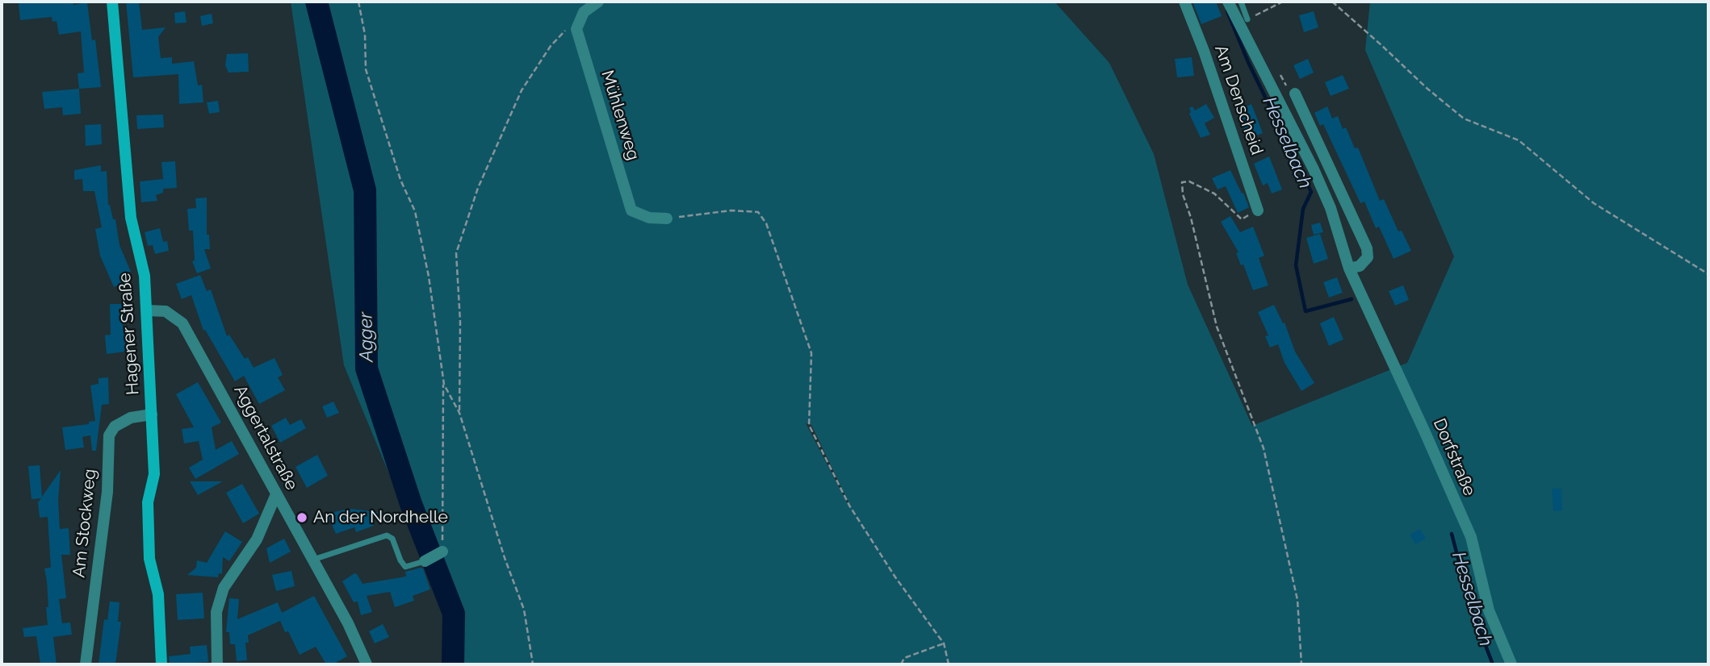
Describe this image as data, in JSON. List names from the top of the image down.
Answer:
{
  "streets": {
    "main road": ["Hagener Straße"],
    "street": [
      "Am Denscheid",
      "Mühlenweg",
      "Aggertalstraße",
      "Dorfstraße",
      "Am Stockweg"
    ]
  },
  "crossings": [
    ["Hagener Straße", "Aggertalstraße"],
    ["Hagener Straße", "Am Stockweg"]
  ],
  "water": ["Hesselbach", "Agger"],
  "places": ["An der Nordhelle"]
}
